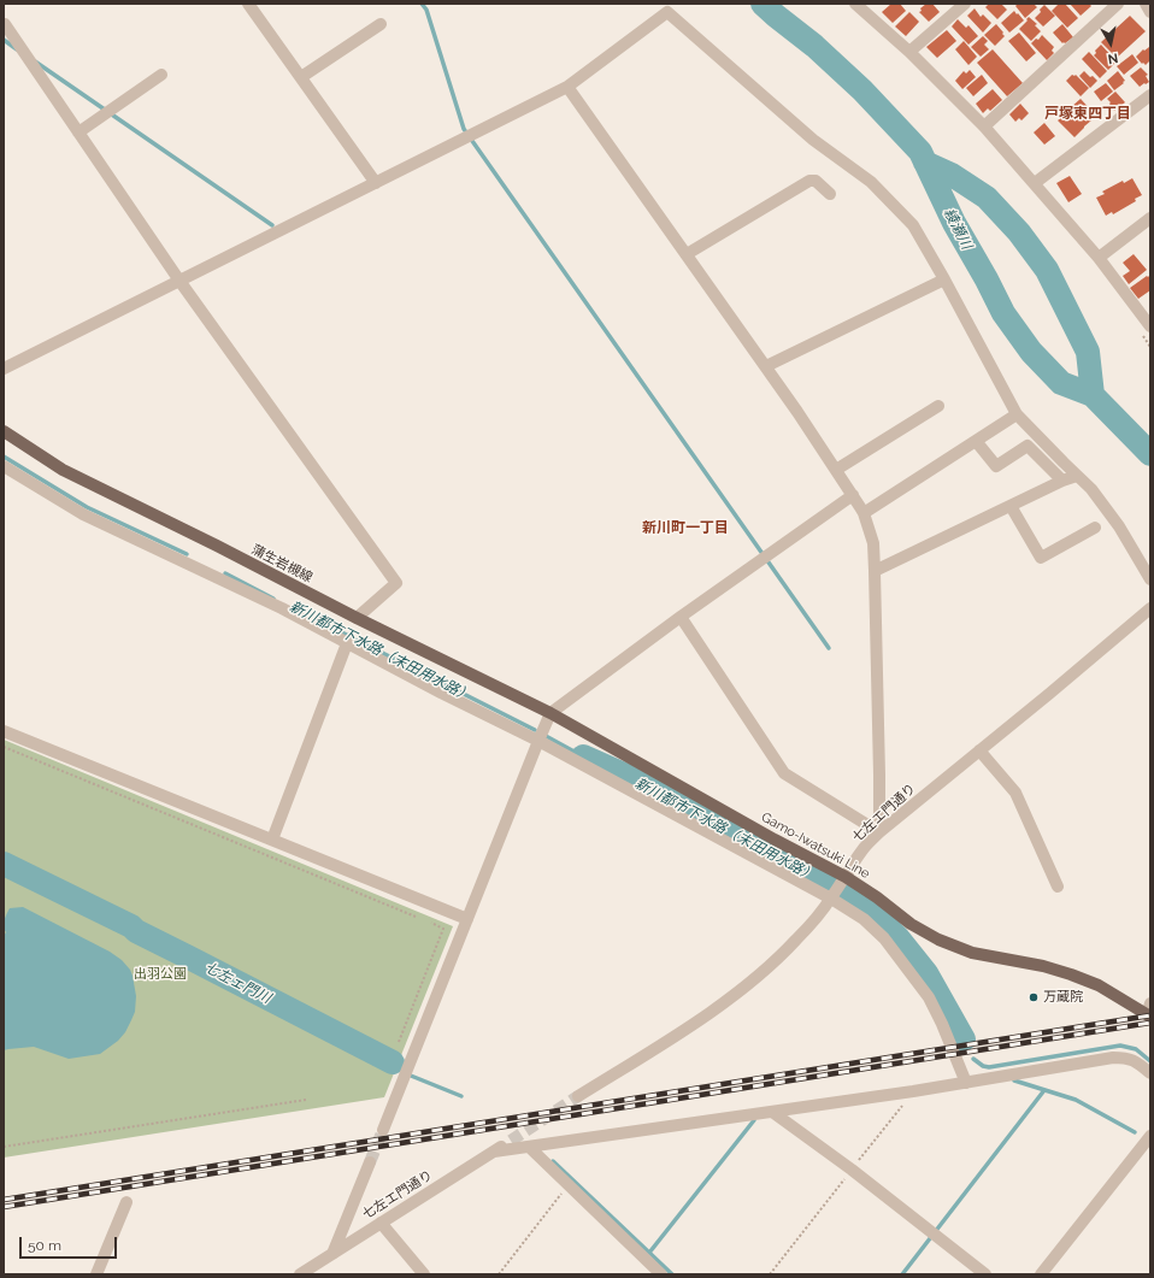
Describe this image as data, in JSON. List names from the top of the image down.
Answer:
{
  "streets": {
    "main road": ["蒲生岩槻線", "Gamo-Iwatsuki Line"],
    "street": ["七左エ門通り"]
  },
  "crossings": [
    ["蒲生岩槻線", "Gamo-Iwatsuki Line"],
    ["七左エ門通り", "Gamo-Iwatsuki Line"]
  ],
  "districts": ["戸塚東四丁目", "新川町一丁目"],
  "water": ["綾瀬川", "新川都市下水路（末田用水路）", "七左ェ門川"],
  "parks": ["出羽公園"],
  "places": ["万蔵院"],
  "scale_bar": "50 m",
  "north": "bottom"
}
